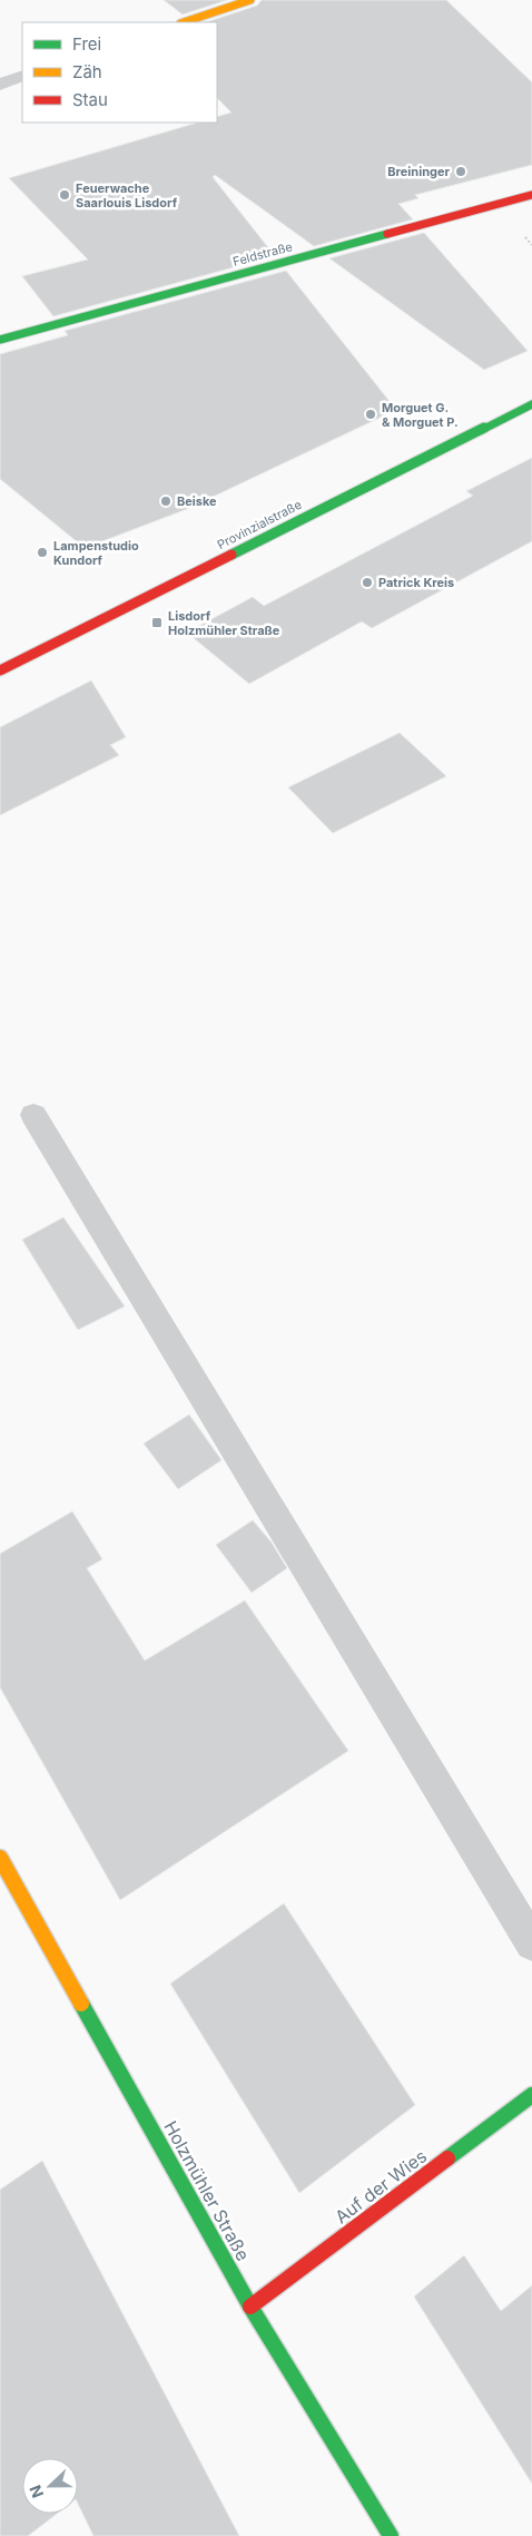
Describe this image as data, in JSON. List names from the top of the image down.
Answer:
{
  "streets": {
    "street": [
      "Feldstraße",
      "Provinzialstraße",
      "Auf der Wies",
      "Holzmühler Straße"
    ]
  },
  "crossings": [
    ["Auf der Wies", "Holzmühler Straße"]
  ],
  "places": {
    "other": [
      "Breininger",
      "Feuerwache Saarlouis Lisdorf",
      "Morguet G. & Morguet P.",
      "Beiske",
      "Lampenstudio Kundorf",
      "Patrick Kreis"
    ],
    "transit": ["Lisdorf Holzmühler Straße"]
  },
  "legend": ["Frei", "Zäh", "Stau"],
  "north": "left"
}
